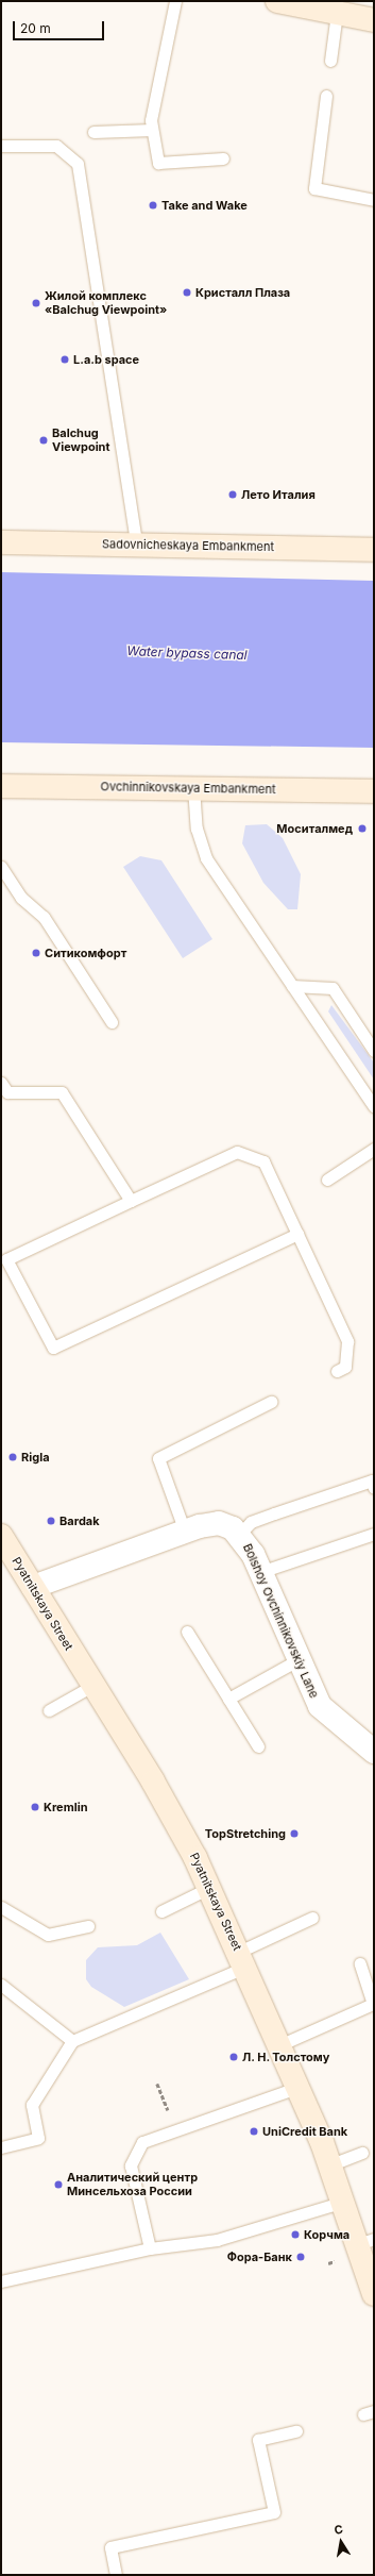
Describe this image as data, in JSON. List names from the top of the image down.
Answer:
{
  "streets": {
    "street": [
      "Sadovnicheskaya Embankment",
      "Ovchinnikovskaya Embankment",
      "Pyatnitskaya Street",
      "Bolshoy Ovchinnikovskiy Lane"
    ]
  },
  "crossings": [
    ["Pyatnitskaya Street", "Bolshoy Ovchinnikovskiy Lane"]
  ],
  "water": ["Water bypass canal"],
  "places": [
    "Take and Wake",
    "Кристалл Плаза",
    "Жилой комплекс «Balchug Viewpoint»",
    "L.a.b space",
    "Balchug Viewpoint",
    "Лето Италия",
    "Моситалмед",
    "Ситикомфорт",
    "Rigla",
    "Bardak",
    "Kremlin",
    "TopStretching",
    "Л. Н. Толстому",
    "UniCredit Bank",
    "Аналитический центр Минсельхоза России",
    "Корчма",
    "Фора-Банк"
  ],
  "scale_bar": "20 m",
  "north": "top"
}
